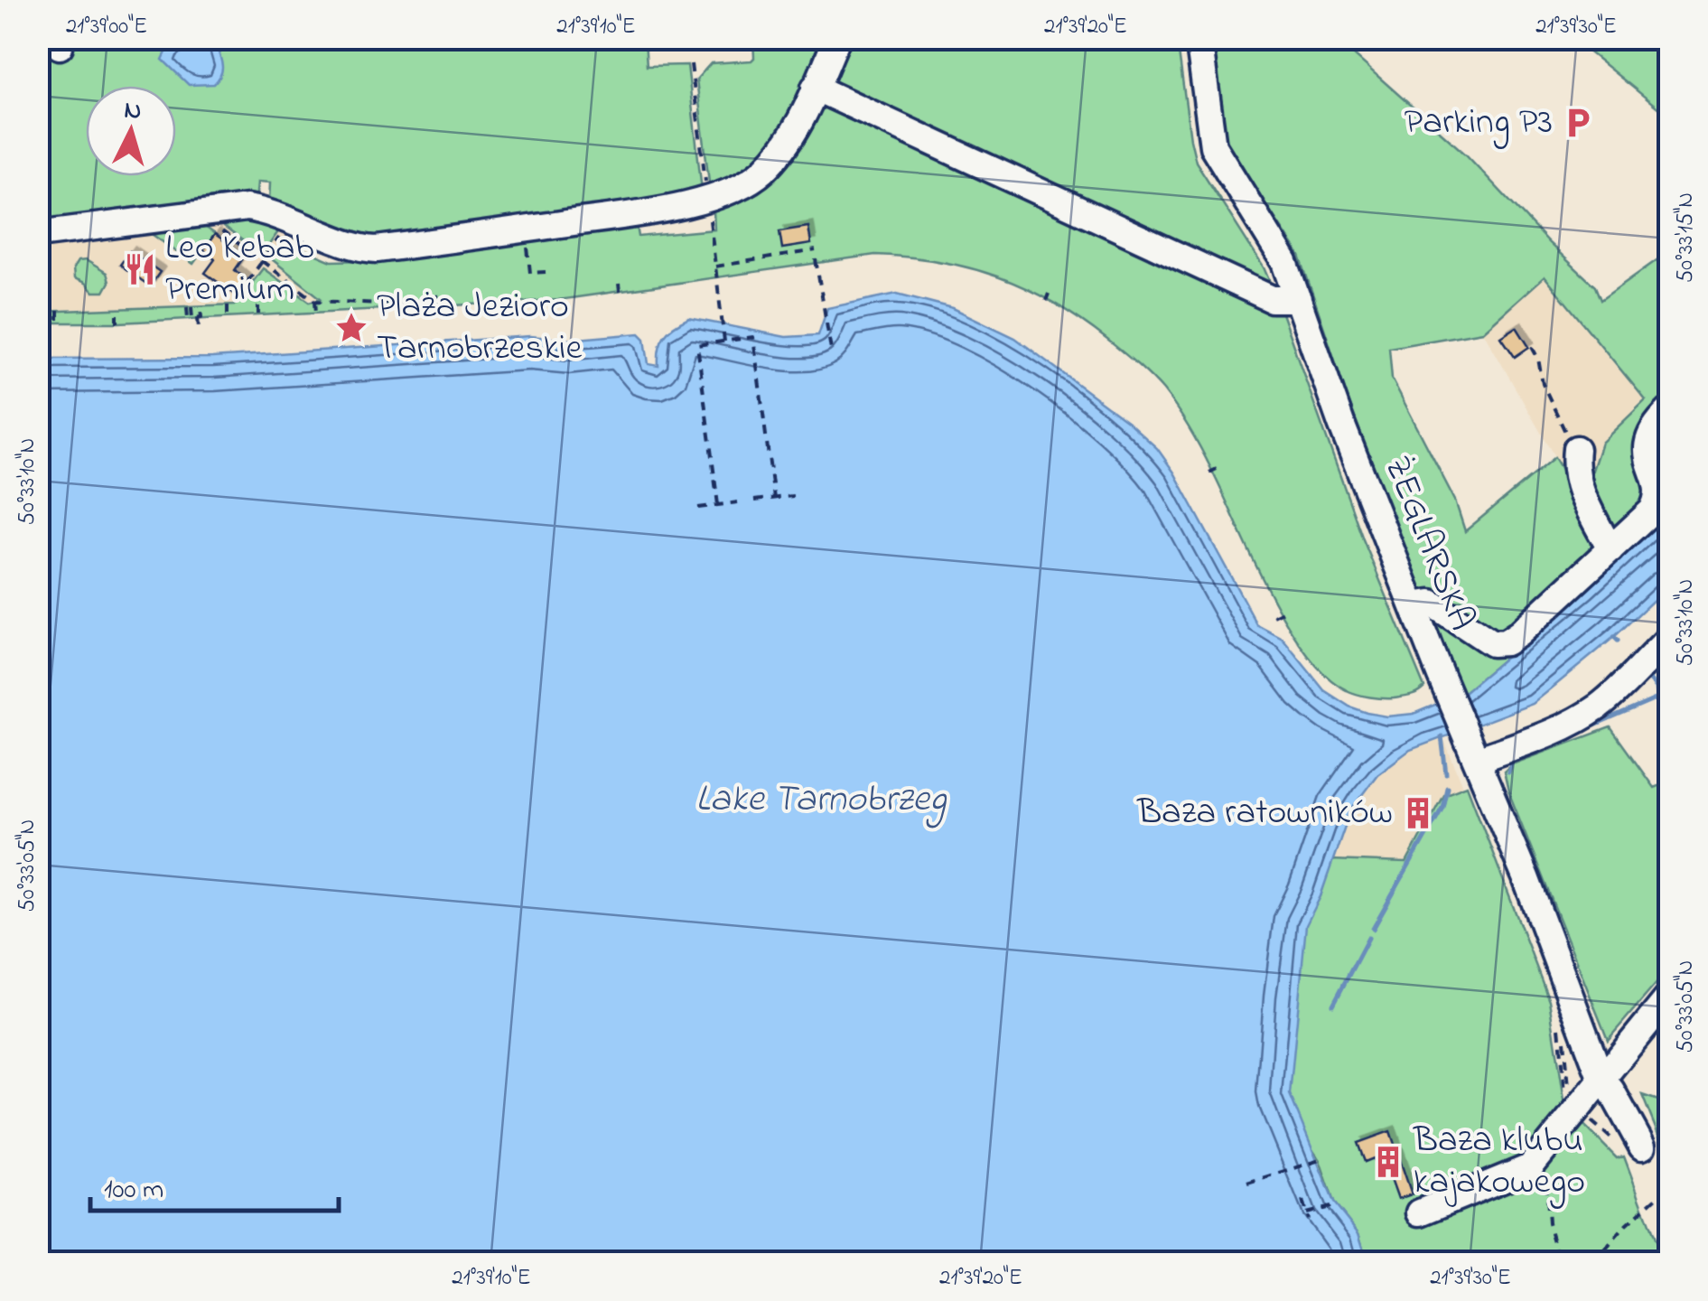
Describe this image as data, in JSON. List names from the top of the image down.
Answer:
{
  "streets": {
    "street": ["ŻEGLARSKA"]
  },
  "water": ["Lake Tarnobrzeg"],
  "places": {
    "parking": ["Parking P3"],
    "restaurant": ["Leo Kebab Premium"],
    "place": ["Plaża Jezioro Tarnobrzeskie"],
    "building": ["Baza ratowników", "Baza klubu kajakowego"]
  },
  "scale_bar": "100 m",
  "north": "top",
  "coordinates": [
    "21°39'00\"E",
    "21°39'10\"E",
    "21°39'20\"E",
    "21°39'30\"E",
    "50°33'15\"N",
    "50°33'10\"N",
    "50°33'05\"N"
  ]
}
